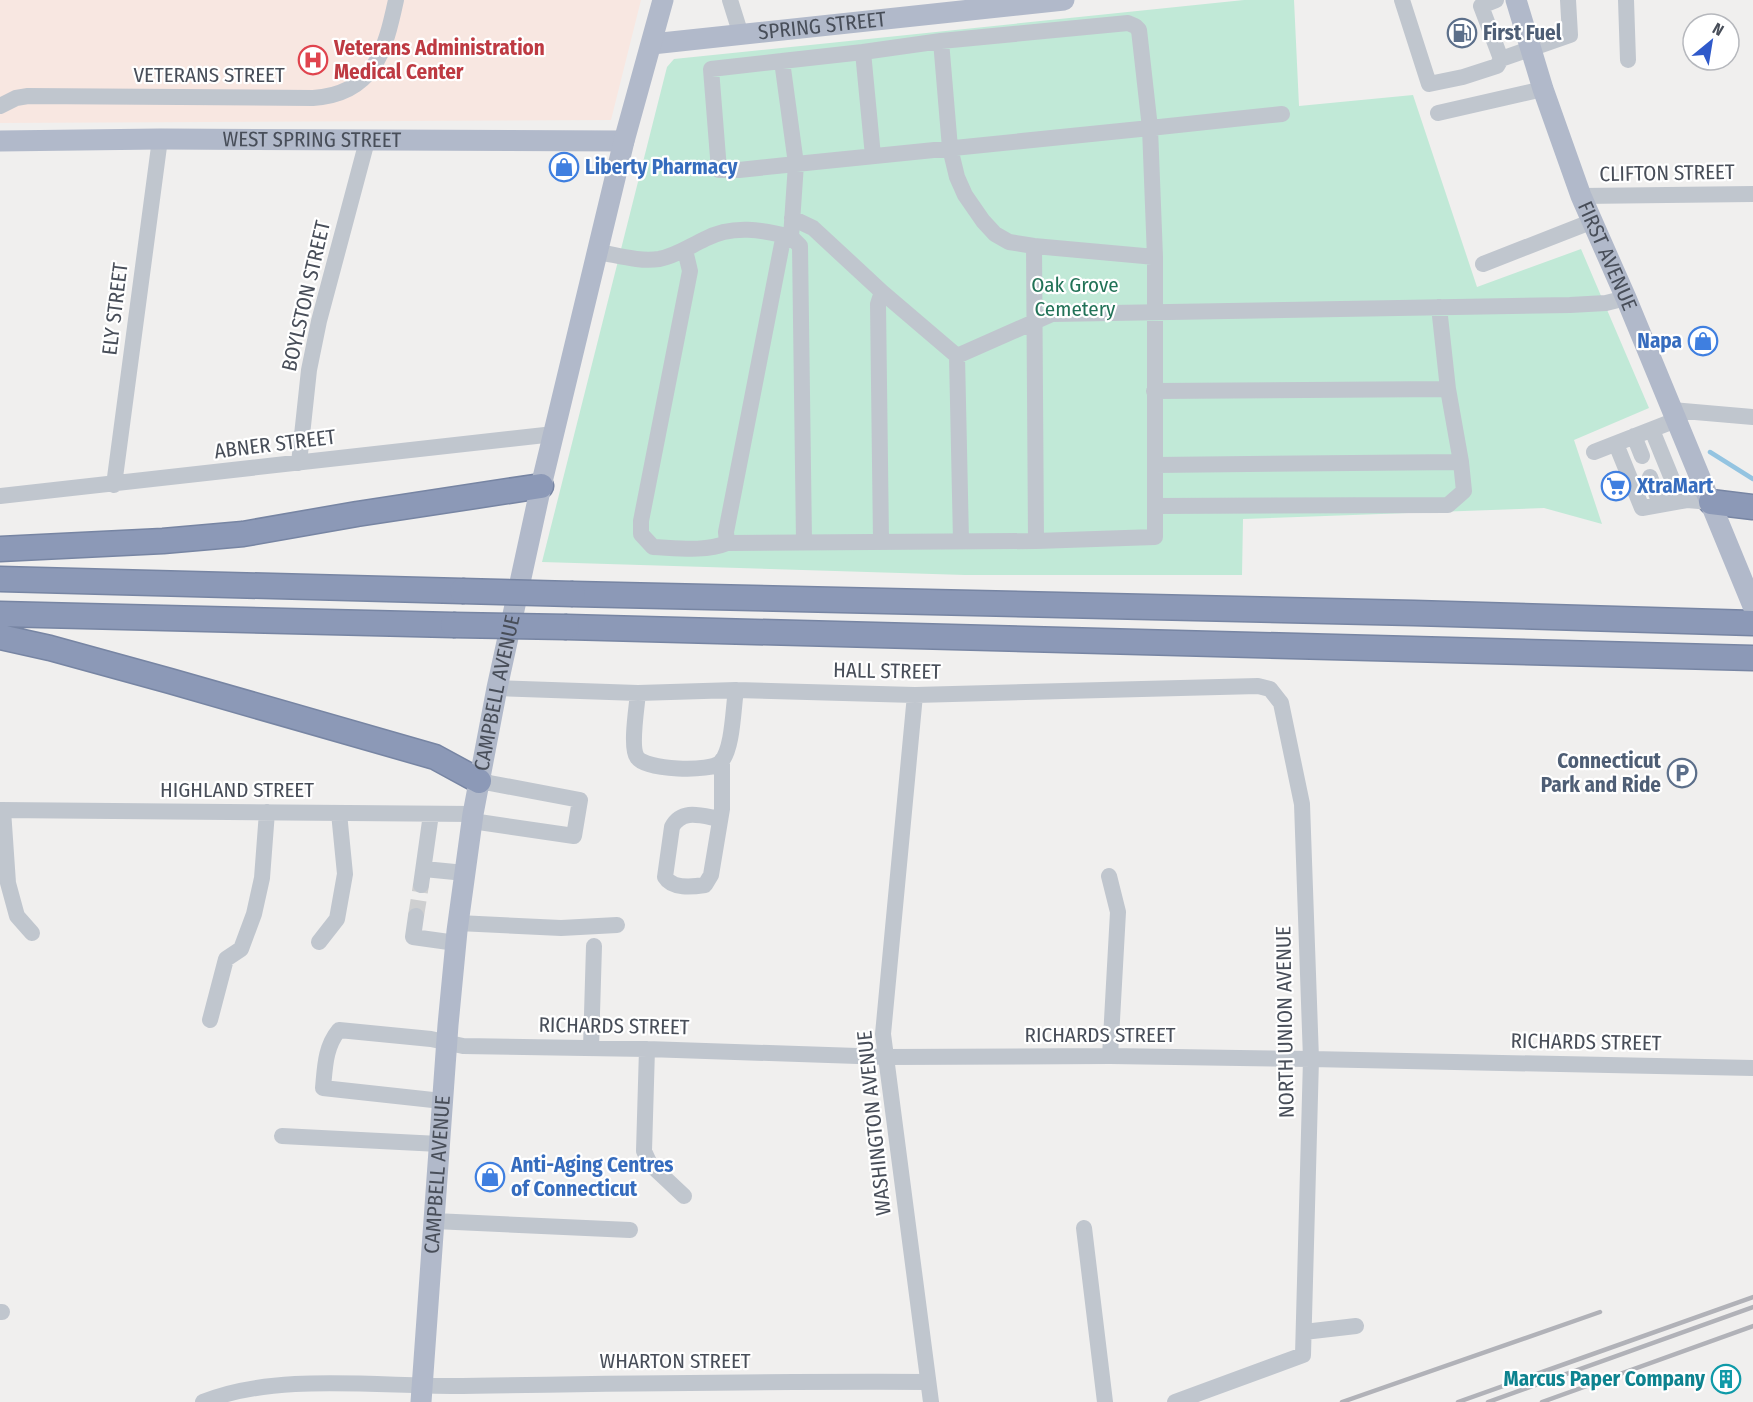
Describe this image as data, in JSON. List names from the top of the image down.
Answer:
{
  "streets": {
    "main road": [
      "SPRING STREET",
      "WEST SPRING STREET",
      "FIRST AVENUE",
      "CAMPBELL AVENUE"
    ],
    "street": [
      "VETERANS STREET",
      "CLIFTON STREET",
      "BOYLSTON STREET",
      "ELY STREET",
      "ABNER STREET",
      "HALL STREET",
      "HIGHLAND STREET",
      "NORTH UNION AVENUE",
      "RICHARDS STREET",
      "WASHINGTON AVENUE",
      "WHARTON STREET"
    ]
  },
  "crossings": [
    ["SPRING STREET", "CAMPBELL AVENUE"],
    ["WEST SPRING STREET", "BOYLSTON STREET"],
    ["WEST SPRING STREET", "ELY STREET"],
    ["WEST SPRING STREET", "CAMPBELL AVENUE"],
    ["CLIFTON STREET", "FIRST AVENUE"],
    ["BOYLSTON STREET", "ABNER STREET"],
    ["ELY STREET", "ABNER STREET"],
    ["ABNER STREET", "CAMPBELL AVENUE"],
    ["HALL STREET", "CAMPBELL AVENUE"],
    ["HALL STREET", "NORTH UNION AVENUE"],
    ["HALL STREET", "WASHINGTON AVENUE"],
    ["CAMPBELL AVENUE", "HIGHLAND STREET"],
    ["CAMPBELL AVENUE", "RICHARDS STREET"],
    ["CAMPBELL AVENUE", "WHARTON STREET"],
    ["NORTH UNION AVENUE", "RICHARDS STREET"],
    ["RICHARDS STREET", "WASHINGTON AVENUE"],
    ["WASHINGTON AVENUE", "WHARTON STREET"]
  ],
  "parks": ["Oak Grove Cemetery"],
  "places": {
    "fuel station": ["First Fuel"],
    "hospital": ["Veterans Administration Medical Center"],
    "shop": ["Liberty Pharmacy", "Napa", "Anti-Aging Centres of Connecticut"],
    "supermarket": ["XtraMart"],
    "parking": ["Connecticut Park and Ride"],
    "building": ["Marcus Paper Company"]
  },
  "north": "top right"
}
